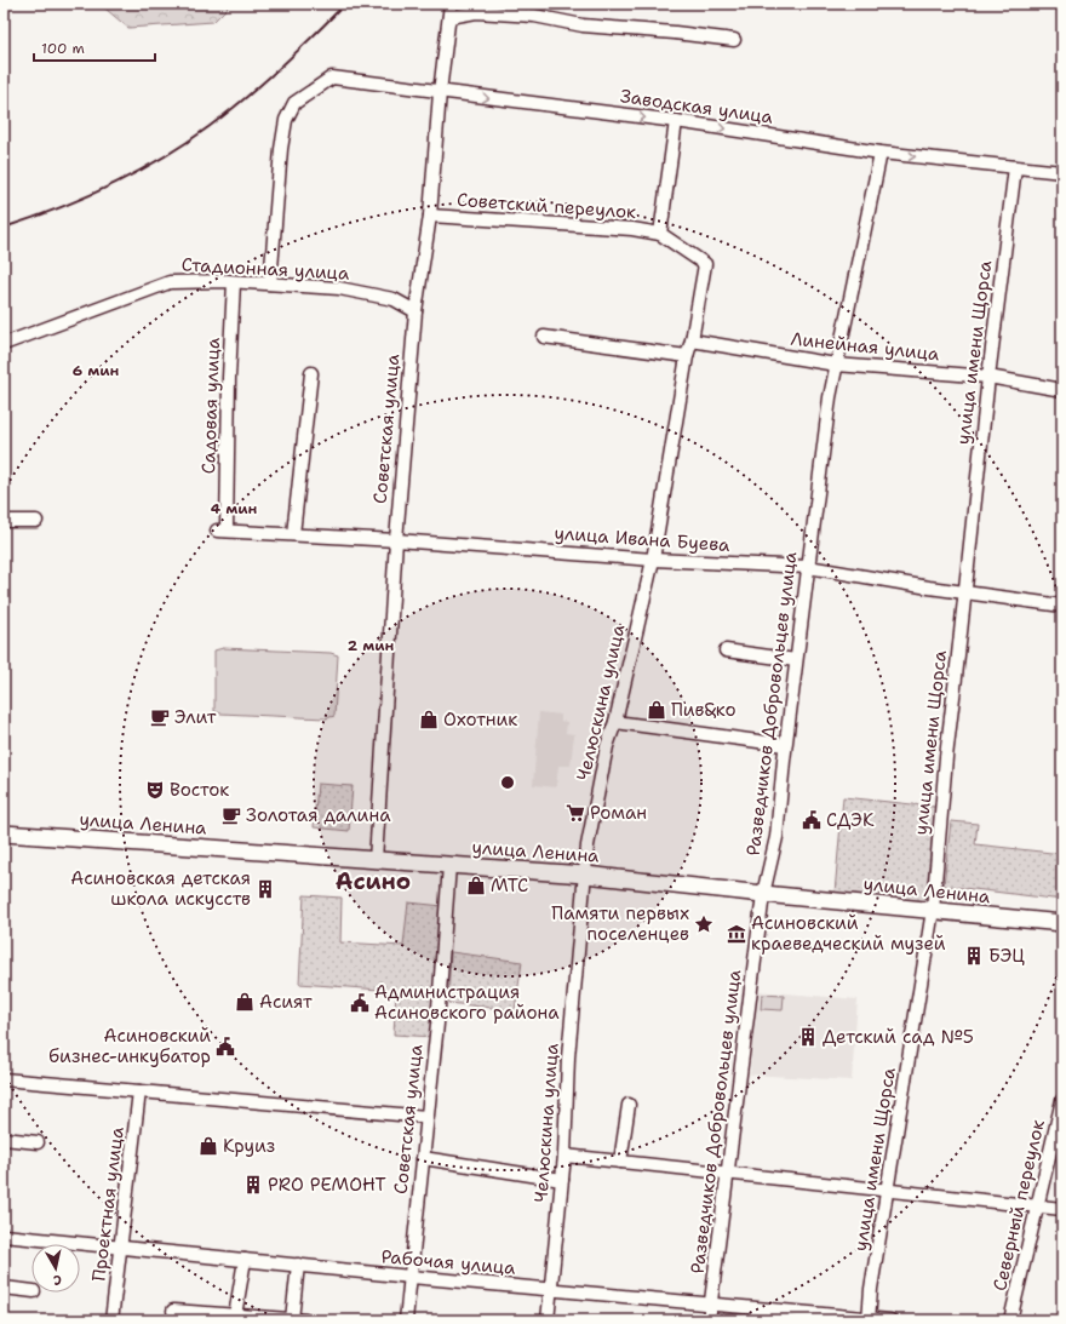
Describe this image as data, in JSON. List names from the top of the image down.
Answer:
{
  "streets": {
    "main road": ["улица Ленина"],
    "street": [
      "Заводская улица",
      "Советский переулок",
      "Стадионная улица",
      "Линейная улица",
      "улица имени Щорса",
      "Садовая улица",
      "Советская улица",
      "улица Ивана Буева",
      "Челюскина улица",
      "Разведчиков Добровольцев улица",
      "Проектная улица",
      "Северный переулок",
      "Рабочая улица"
    ]
  },
  "crossings": [
    ["Заводская улица", "Стадионная улица"],
    ["Заводская улица", "улица имени Щорса"],
    ["Заводская улица", "Советская улица"],
    ["Заводская улица", "Разведчиков Добровольцев улица"],
    ["Советский переулок", "Советская улица"],
    ["Советский переулок", "Челюскина улица"],
    ["Стадионная улица", "Садовая улица"],
    ["Стадионная улица", "Советская улица"],
    ["Линейная улица", "улица имени Щорса"],
    ["Линейная улица", "Челюскина улица"],
    ["Линейная улица", "Разведчиков Добровольцев улица"],
    ["улица имени Щорса", "улица Ивана Буева"],
    ["улица имени Щорса", "улица Ленина"],
    ["улица имени Щорса", "Рабочая улица"],
    ["Садовая улица", "улица Ивана Буева"],
    ["Советская улица", "улица Ивана Буева"],
    ["Советская улица", "улица Ленина"],
    ["Советская улица", "Рабочая улица"],
    ["улица Ивана Буева", "Челюскина улица"],
    ["улица Ивана Буева", "Разведчиков Добровольцев улица"],
    ["Челюскина улица", "улица Ленина"],
    ["Челюскина улица", "Рабочая улица"],
    ["Разведчиков Добровольцев улица", "улица Ленина"],
    ["Разведчиков Добровольцев улица", "Рабочая улица"],
    ["Проектная улица", "Рабочая улица"]
  ],
  "districts": ["Асино"],
  "places": {
    "shop": [
      "Пив&ко",
      "Охотник",
      "МТС",
      "Асият",
      "Круиз"
    ],
    "cafe": ["Элит", "Золотая далина"],
    "theatre": ["Восток"],
    "supermarket": ["Роман"],
    "public building": ["СДЭК", "Администрация Асиновского района", "Асиновский бизнес-инкубатор"],
    "building": [
      "Асиновская детская школа искусств",
      "БЭЦ",
      "Детский сад №5",
      "PRO РЕМОНТ"
    ],
    "place": ["Памяти первых поселенцев"],
    "museum": ["Асиновский краеведческий музей"]
  },
  "scale_bar": "100 m",
  "north": "bottom",
  "rings": ["6 мин", "4 мин", "2 мин"]
}
